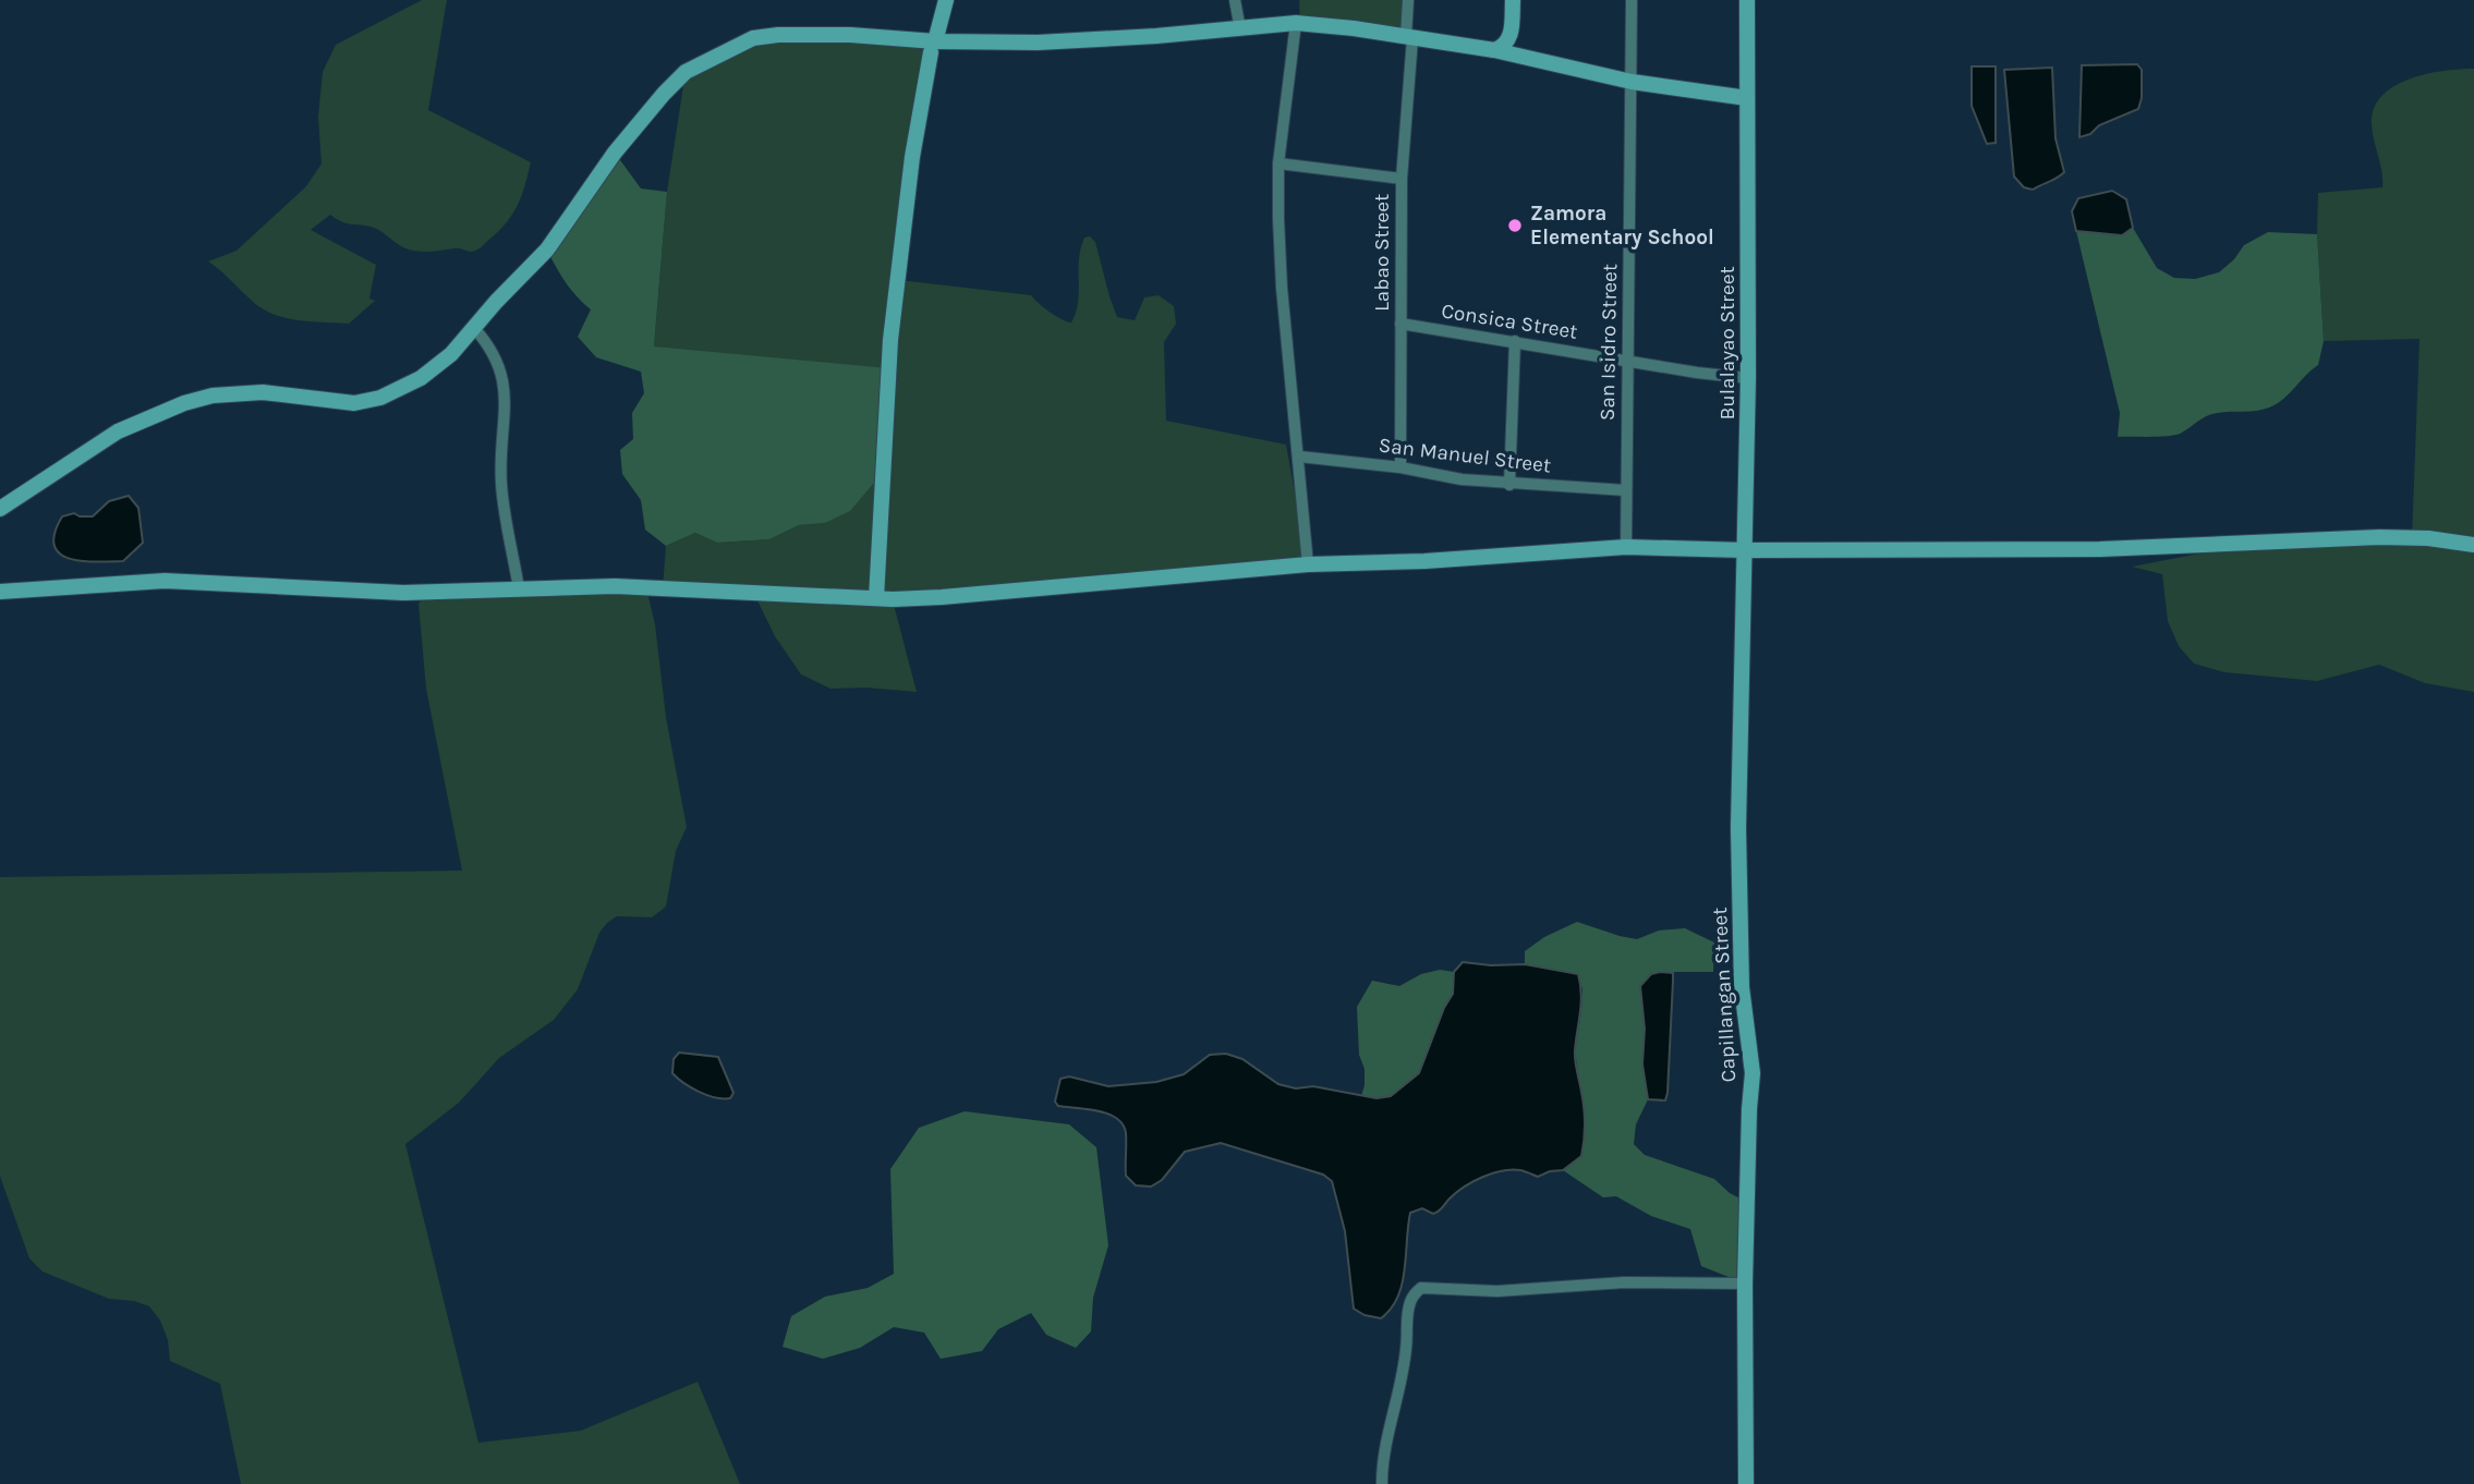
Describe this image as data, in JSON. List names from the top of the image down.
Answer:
{
  "streets": {
    "street": [
      "Labao Street",
      "Consica Street",
      "San Isidro Street",
      "Bulalayao Street",
      "San Manuel Street",
      "Capillangan Street"
    ]
  },
  "crossings": [
    ["Labao Street", "Consica Street"],
    ["Labao Street", "San Manuel Street"],
    ["Consica Street", "San Isidro Street"],
    ["Consica Street", "Bulalayao Street"],
    ["San Isidro Street", "San Manuel Street"],
    ["Bulalayao Street", "Capillangan Street"]
  ],
  "places": ["Zamora Elementary School"]
}
